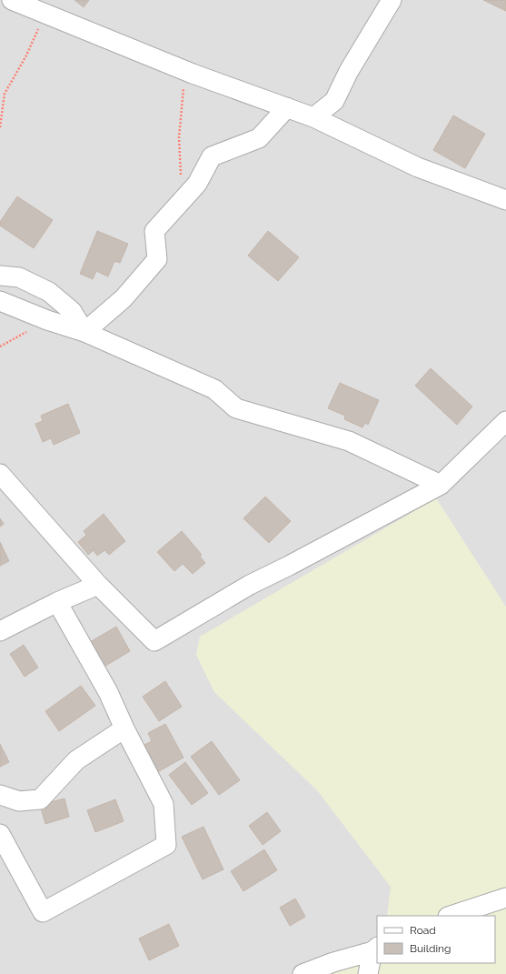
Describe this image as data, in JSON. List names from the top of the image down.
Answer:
{
  "legend": ["Road", "Building"]
}
